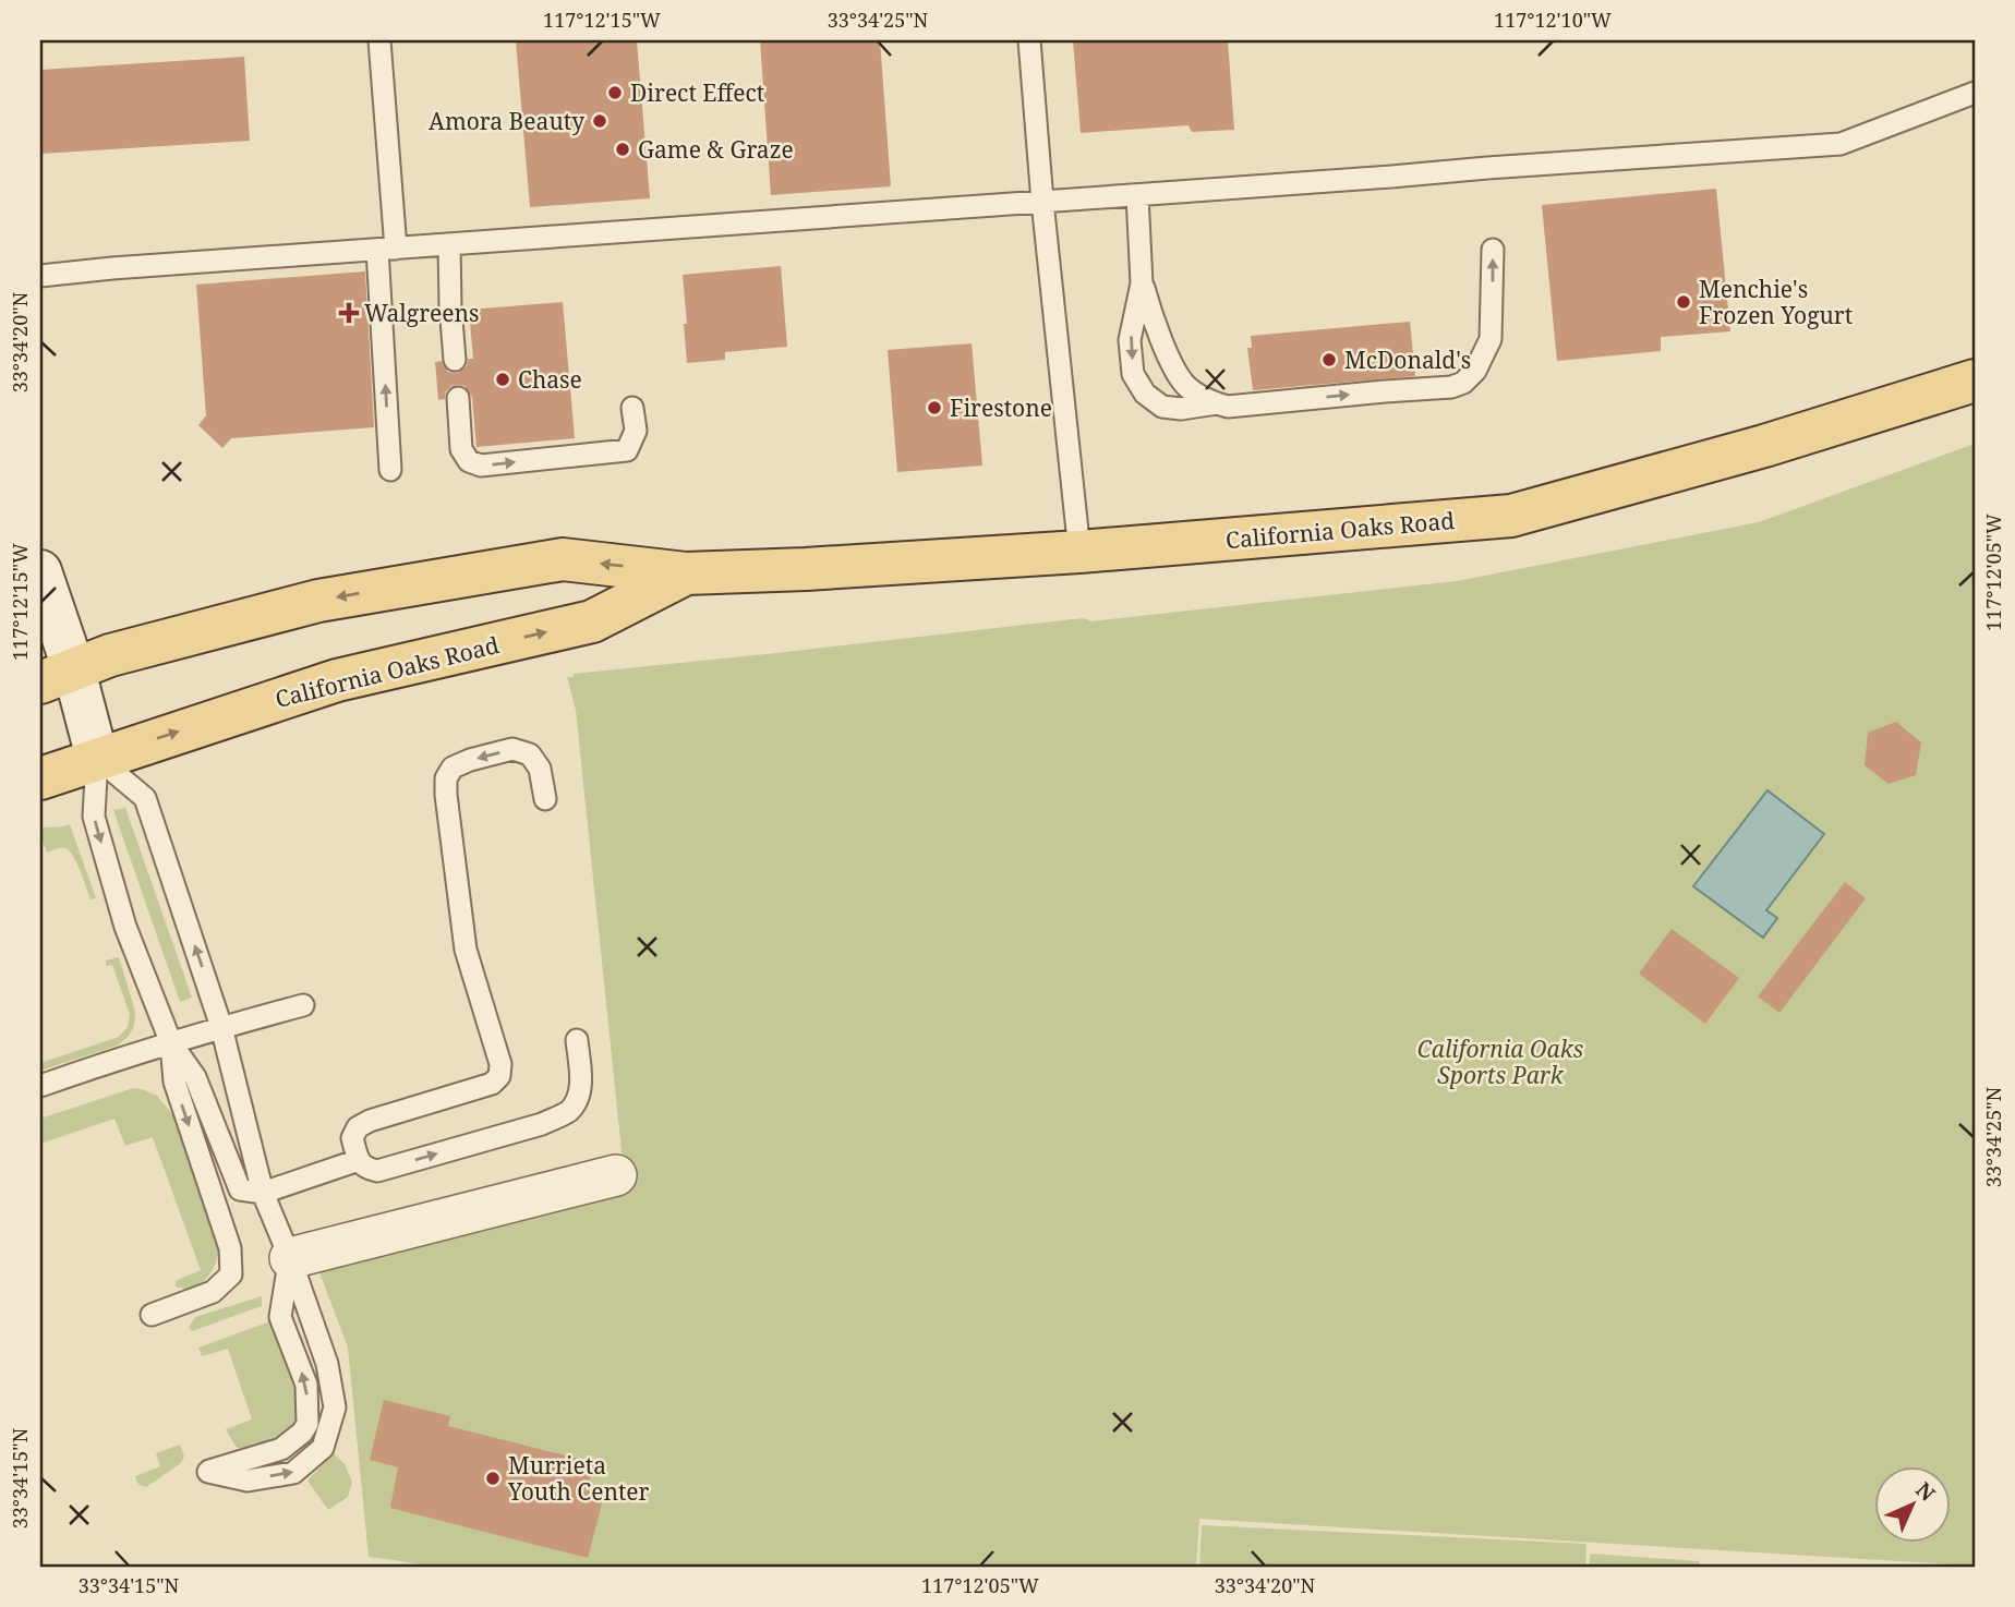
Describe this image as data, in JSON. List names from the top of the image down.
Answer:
{
  "streets": {
    "main road": ["California Oaks Road"]
  },
  "parks": ["California Oaks Sports Park"],
  "places": {
    "other": [
      "Direct Effect",
      "Amora Beauty",
      "Game & Graze",
      "Menchie's Frozen Yogurt",
      "McDonald's",
      "Chase",
      "Firestone",
      "Murrieta Youth Center"
    ],
    "health": ["Walgreens"]
  },
  "north": "top right",
  "coordinates": [
    "117°12'15\"W",
    "33°34'25\"N",
    "117°12'10\"W",
    "33°34'20\"N",
    "117°12'05\"W",
    "33°34'15\"N"
  ]
}
